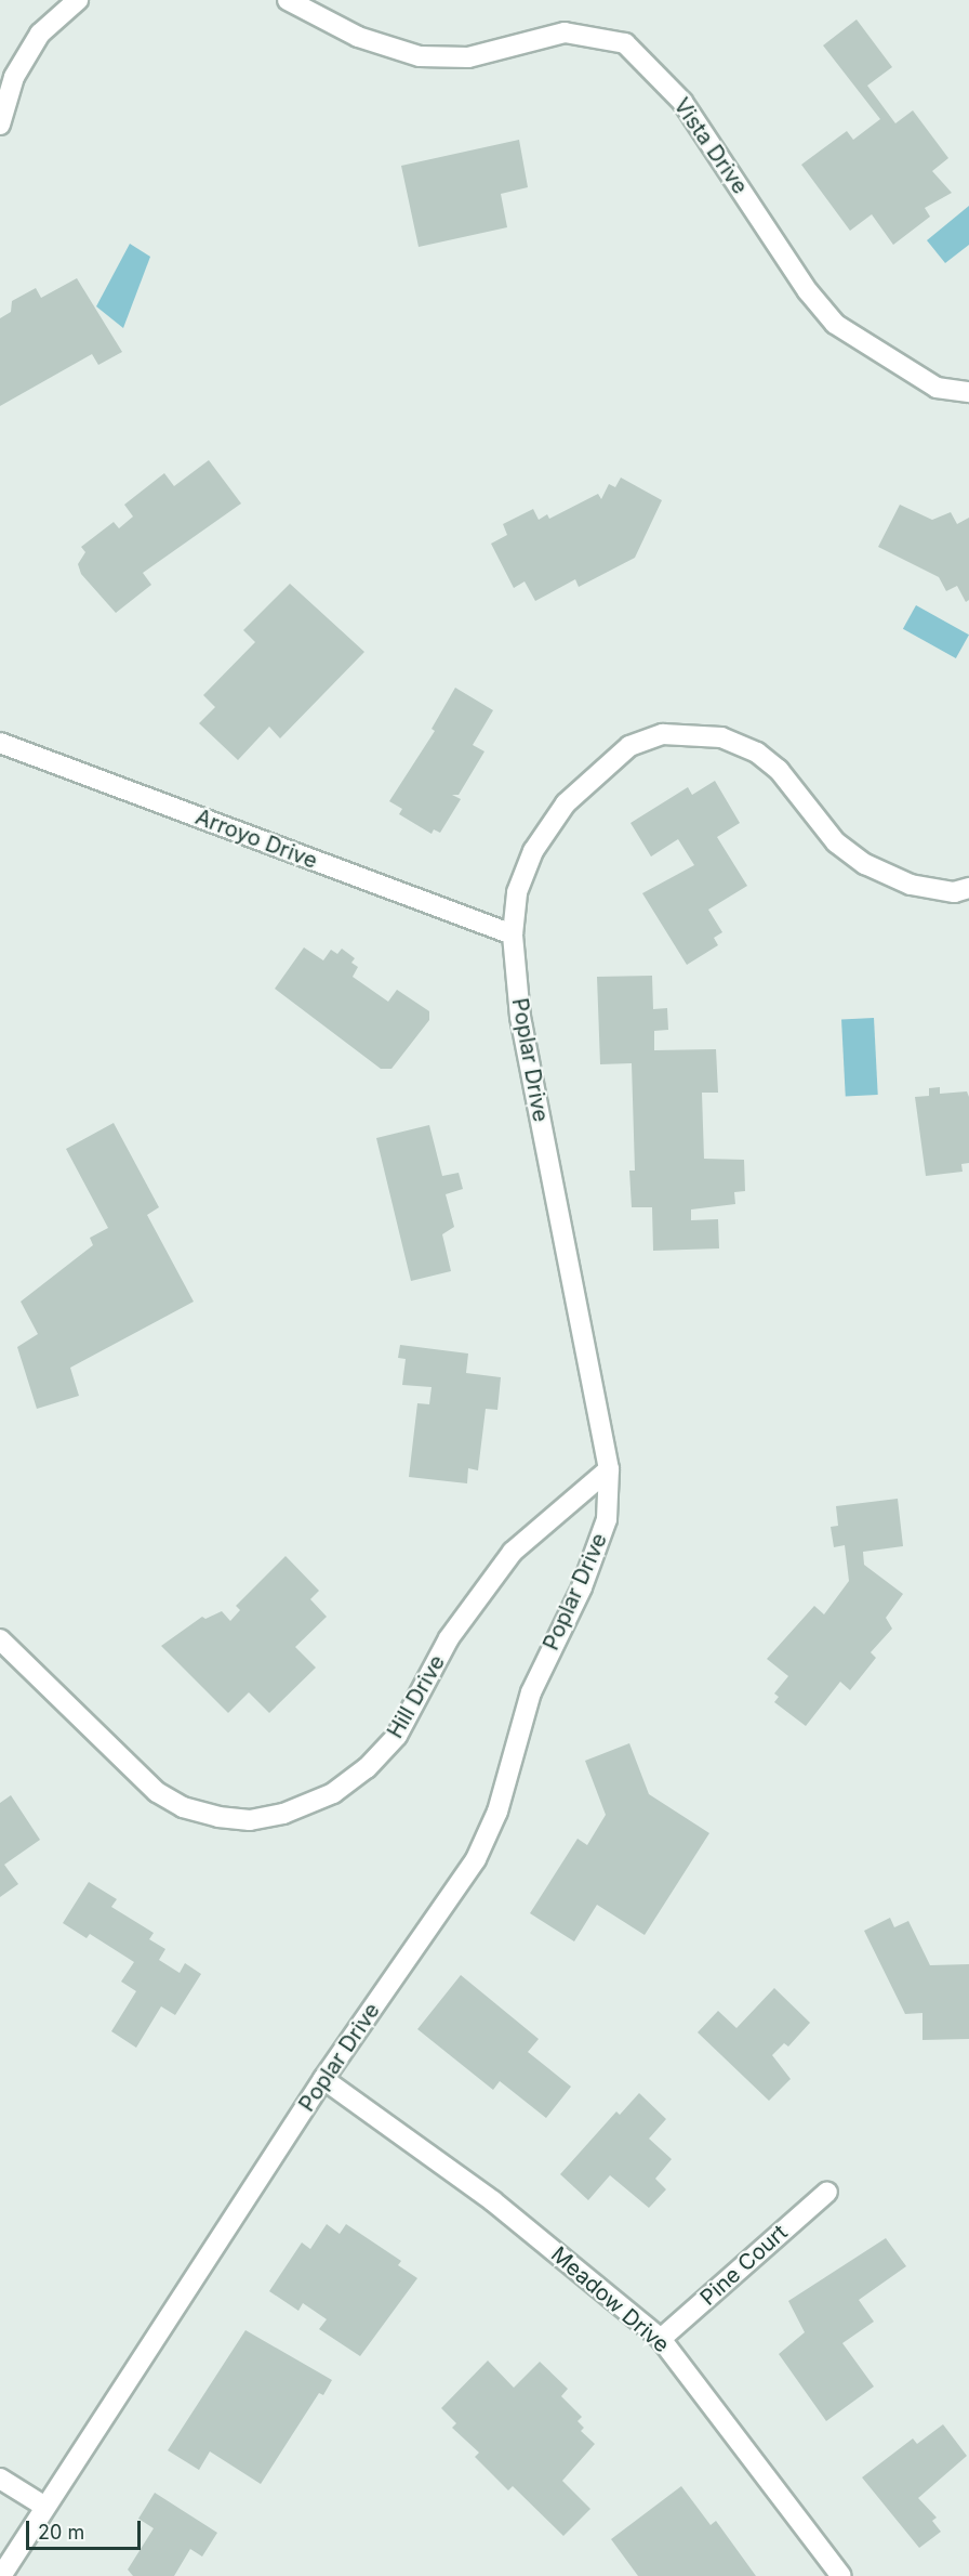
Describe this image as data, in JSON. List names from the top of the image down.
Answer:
{
  "streets": {
    "street": [
      "Vista Drive",
      "Arroyo Drive",
      "Poplar Drive",
      "Hill Drive",
      "Pine Court",
      "Meadow Drive"
    ]
  },
  "crossings": [
    ["Arroyo Drive", "Poplar Drive"],
    ["Poplar Drive", "Hill Drive"],
    ["Poplar Drive", "Meadow Drive"],
    ["Pine Court", "Meadow Drive"]
  ],
  "scale_bar": "20 m"
}
